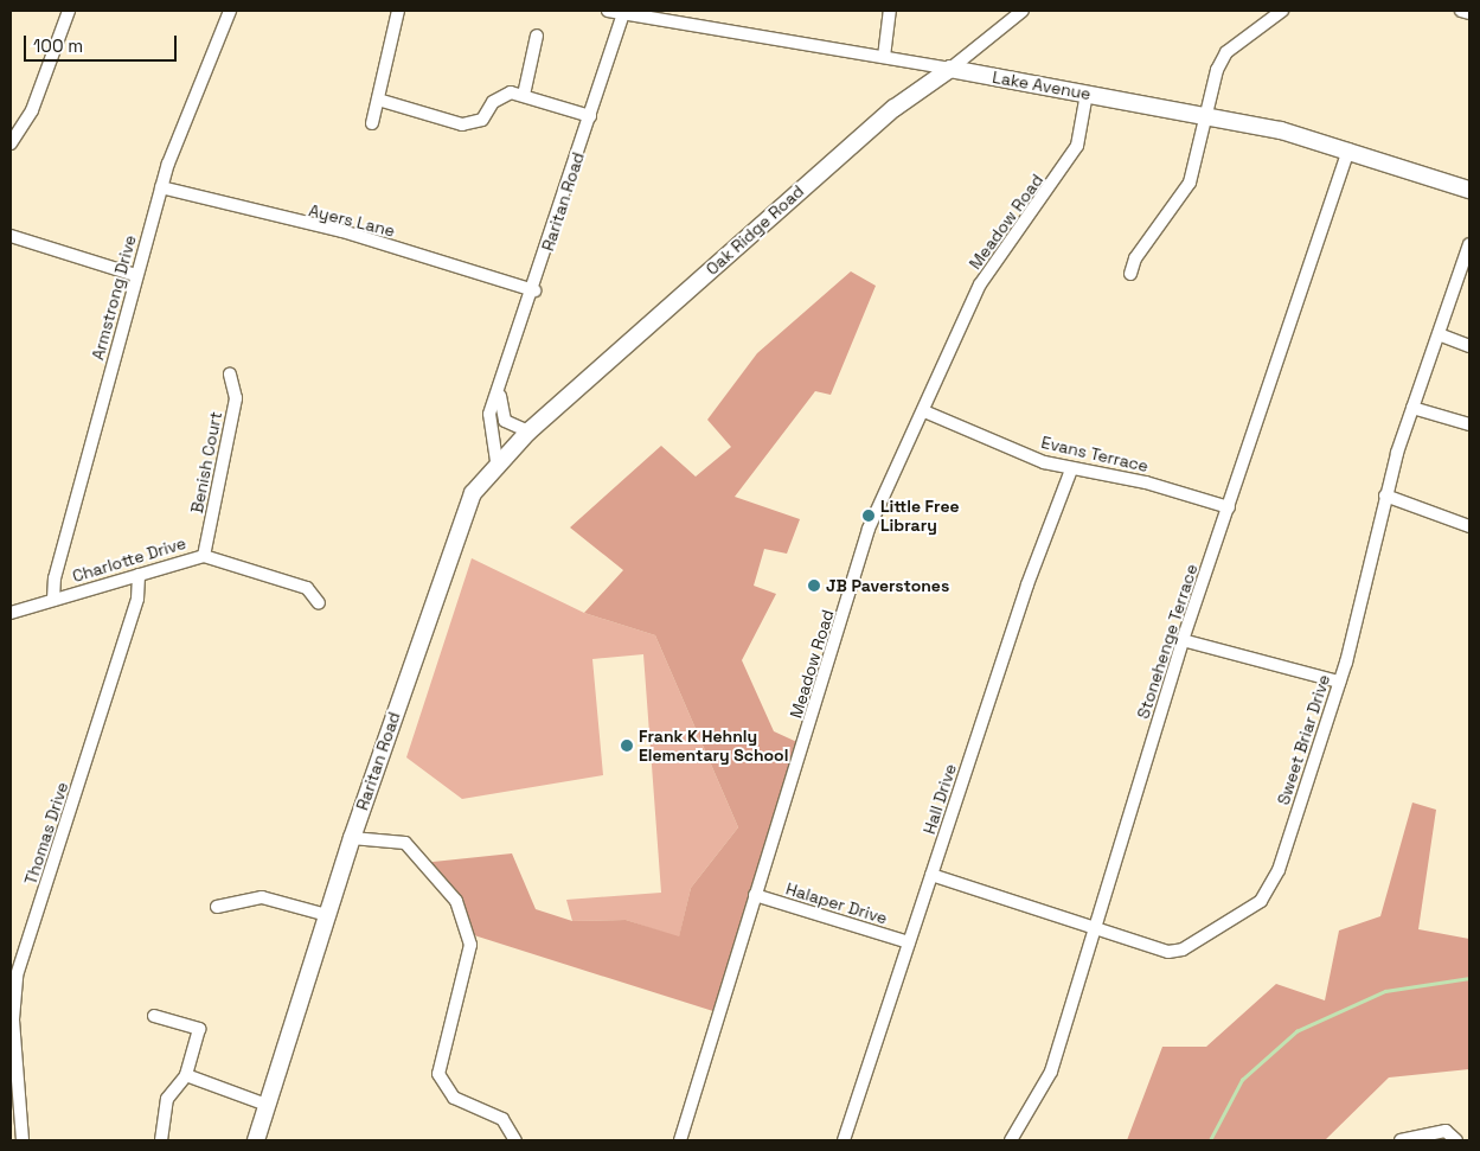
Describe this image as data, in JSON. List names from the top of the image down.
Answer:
{
  "streets": {
    "main road": ["Lake Avenue", "Raritan Road", "Oak Ridge Road"],
    "street": [
      "Ayers Lane",
      "Meadow Road",
      "Armstrong Drive",
      "Evans Terrace",
      "Benish Court",
      "Charlotte Drive",
      "Stonehenge Terrace",
      "Sweet Briar Drive",
      "Hall Drive",
      "Thomas Drive",
      "Halaper Drive"
    ]
  },
  "crossings": [
    ["Lake Avenue", "Raritan Road"],
    ["Lake Avenue", "Meadow Road"],
    ["Lake Avenue", "Oak Ridge Road"],
    ["Lake Avenue", "Stonehenge Terrace"],
    ["Raritan Road", "Ayers Lane"],
    ["Raritan Road", "Oak Ridge Road"],
    ["Ayers Lane", "Armstrong Drive"],
    ["Meadow Road", "Evans Terrace"],
    ["Meadow Road", "Halaper Drive"],
    ["Armstrong Drive", "Charlotte Drive"],
    ["Evans Terrace", "Stonehenge Terrace"],
    ["Evans Terrace", "Hall Drive"],
    ["Benish Court", "Charlotte Drive"],
    ["Charlotte Drive", "Thomas Drive"],
    ["Stonehenge Terrace", "Sweet Briar Drive"],
    ["Sweet Briar Drive", "Hall Drive"],
    ["Hall Drive", "Halaper Drive"]
  ],
  "places": ["Little Free Library", "JB Paverstones", "Frank K Hehnly Elementary School"],
  "scale_bar": "100 m"
}
